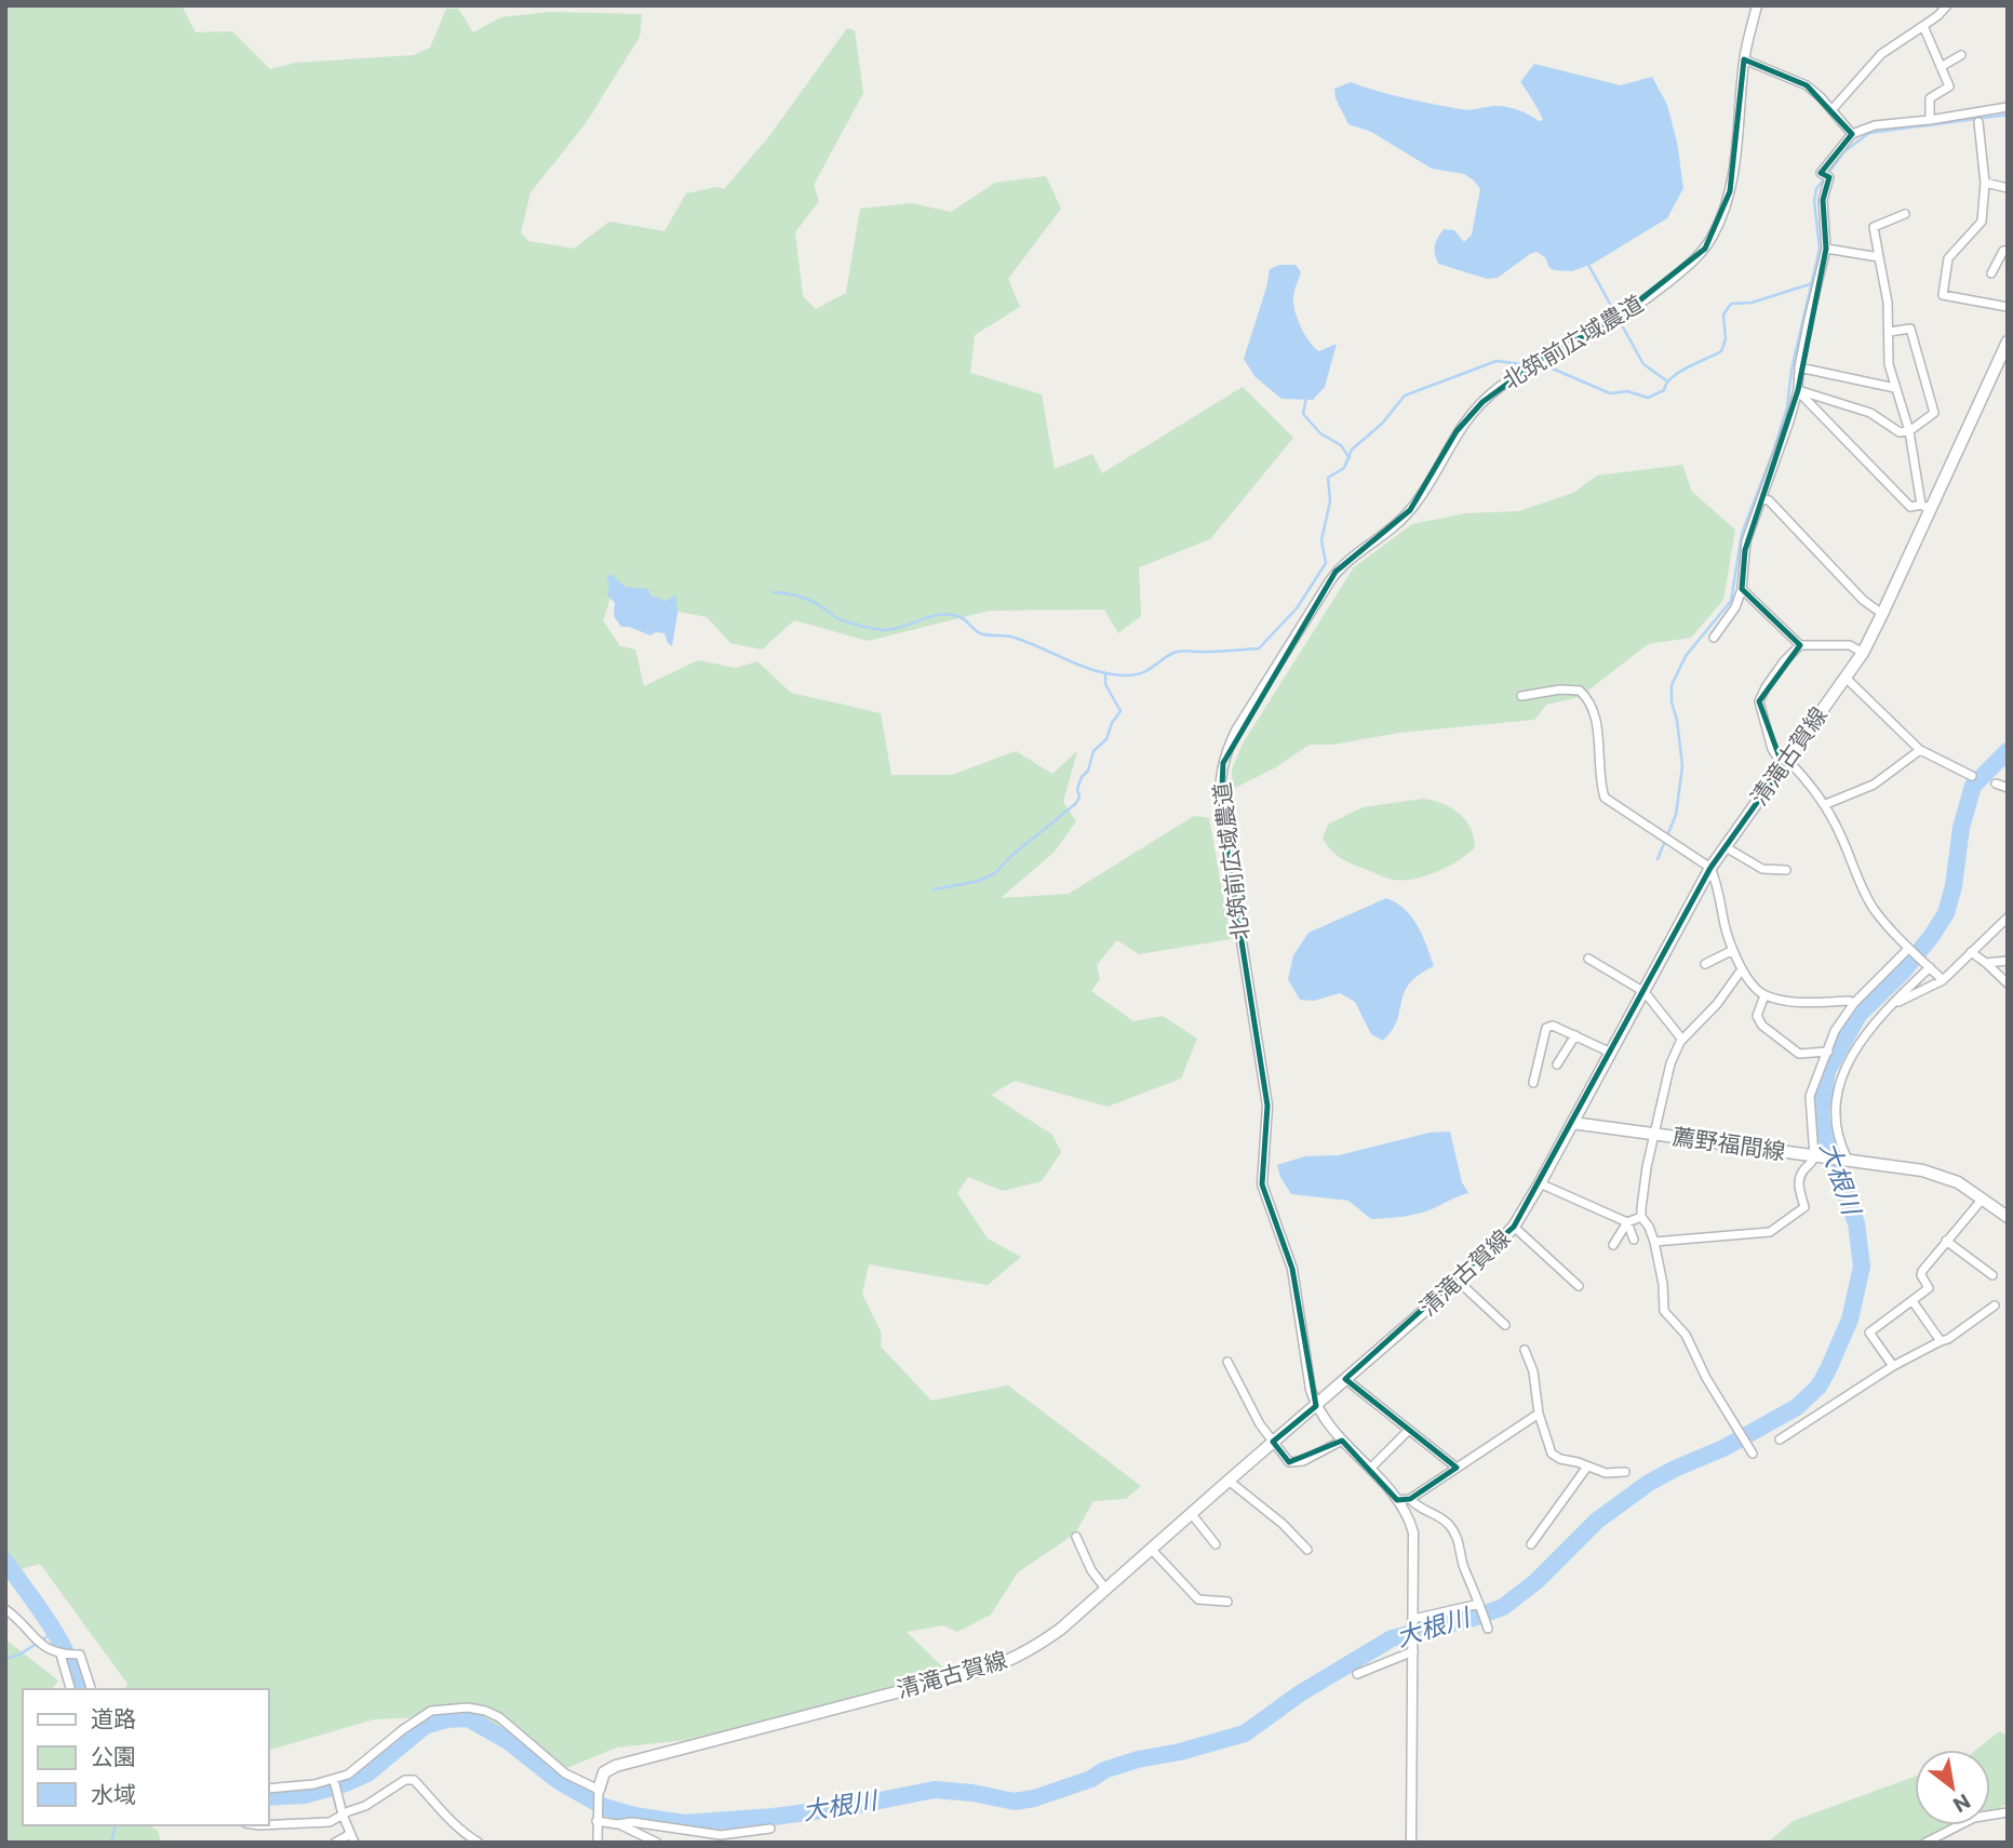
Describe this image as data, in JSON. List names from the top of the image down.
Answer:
{
  "streets": {
    "main road": ["清滝古賀線", "薦野福間線"],
    "street": ["北筑前広域農道"]
  },
  "crossings": [
    ["北筑前広域農道", "清滝古賀線"],
    ["清滝古賀線", "薦野福間線"]
  ],
  "water": ["大根川"],
  "legend": ["道路", "公園", "水域"],
  "north": "bottom right"
}
